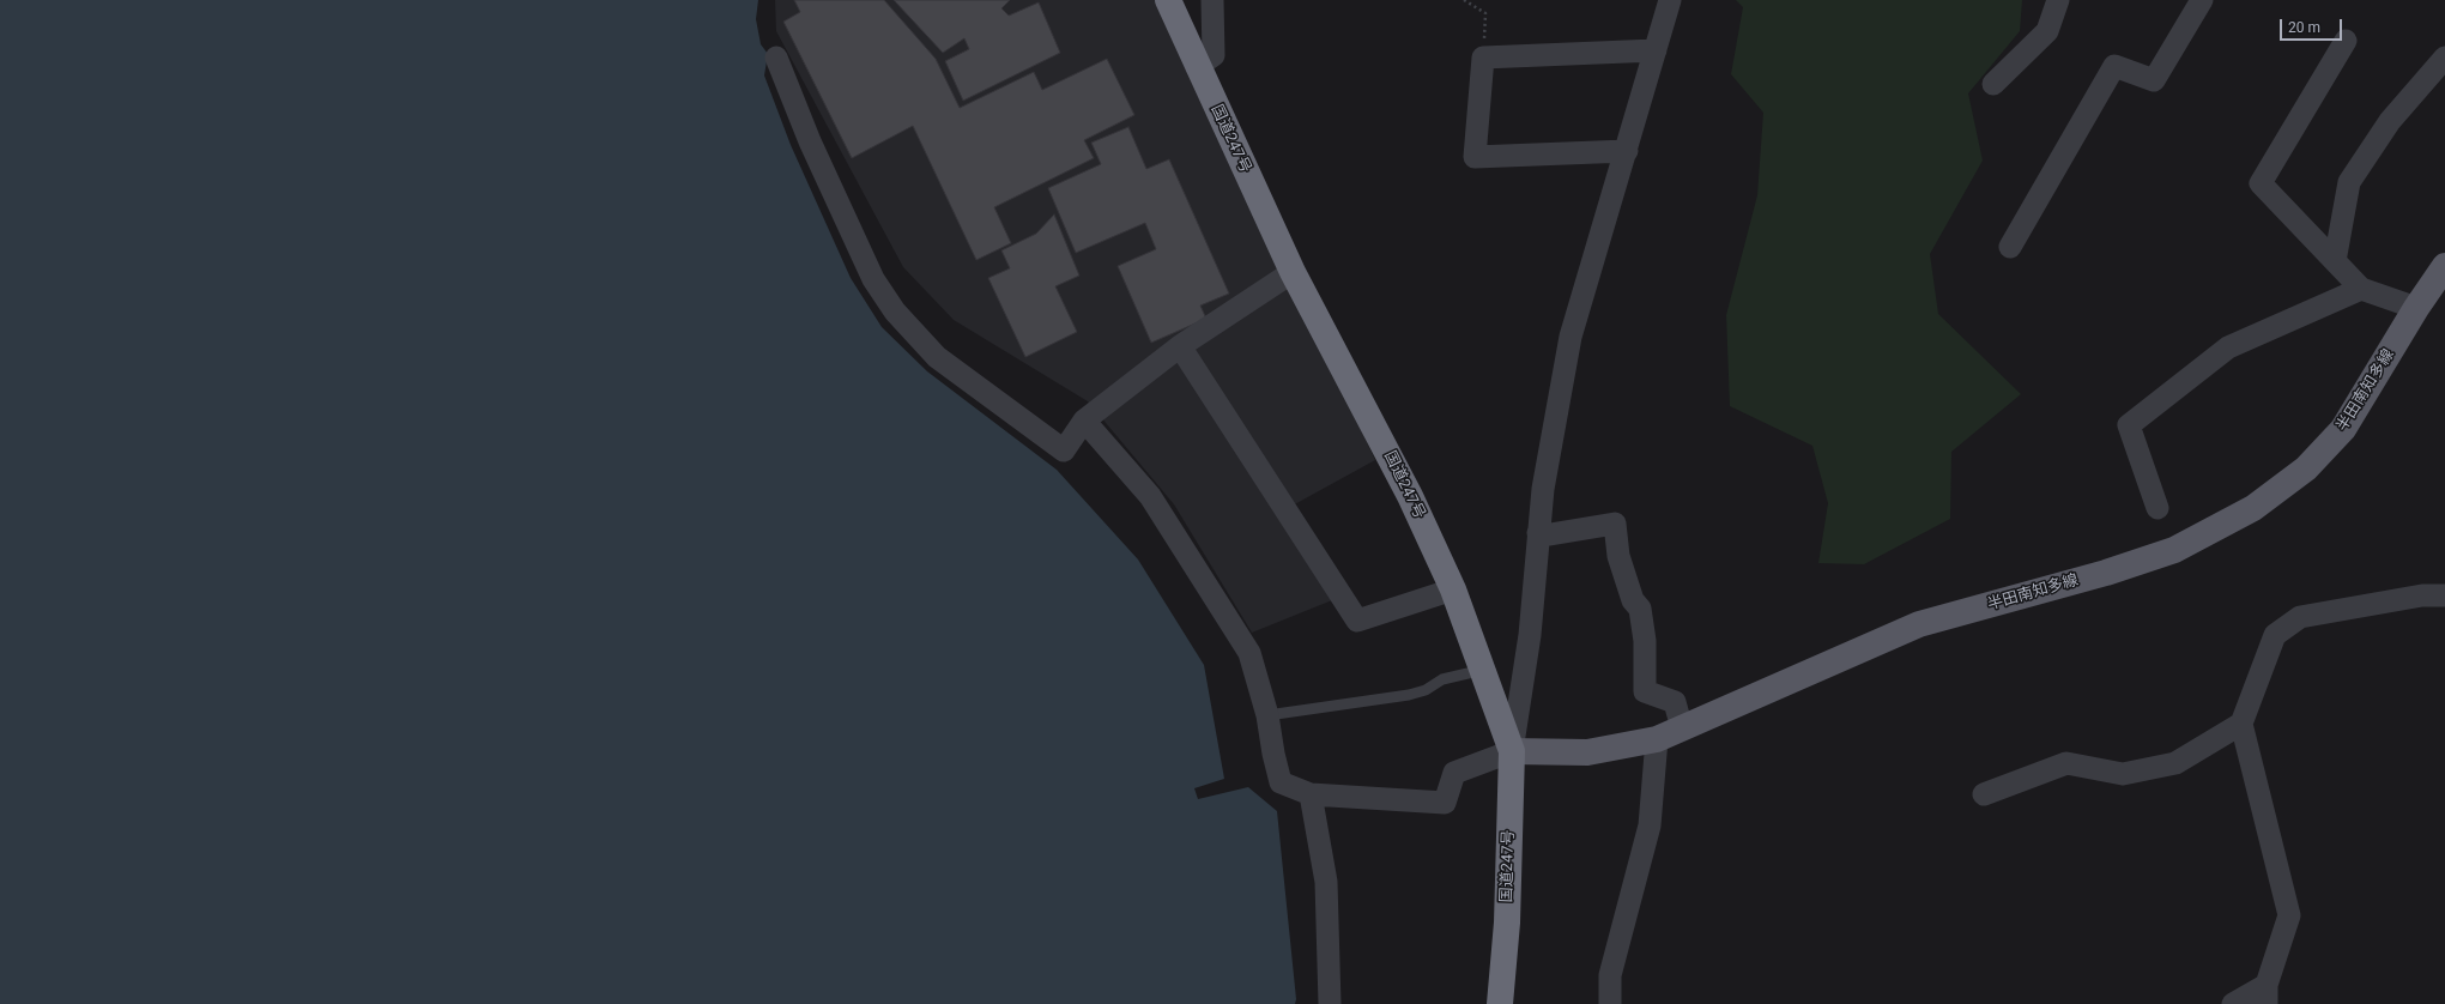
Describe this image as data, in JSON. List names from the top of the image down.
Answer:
{
  "streets": {
    "highway": ["国道247号"],
    "main road": ["半田南知多線"]
  },
  "crossings": [
    ["国道247号", "半田南知多線"]
  ],
  "scale_bar": "20 m"
}
